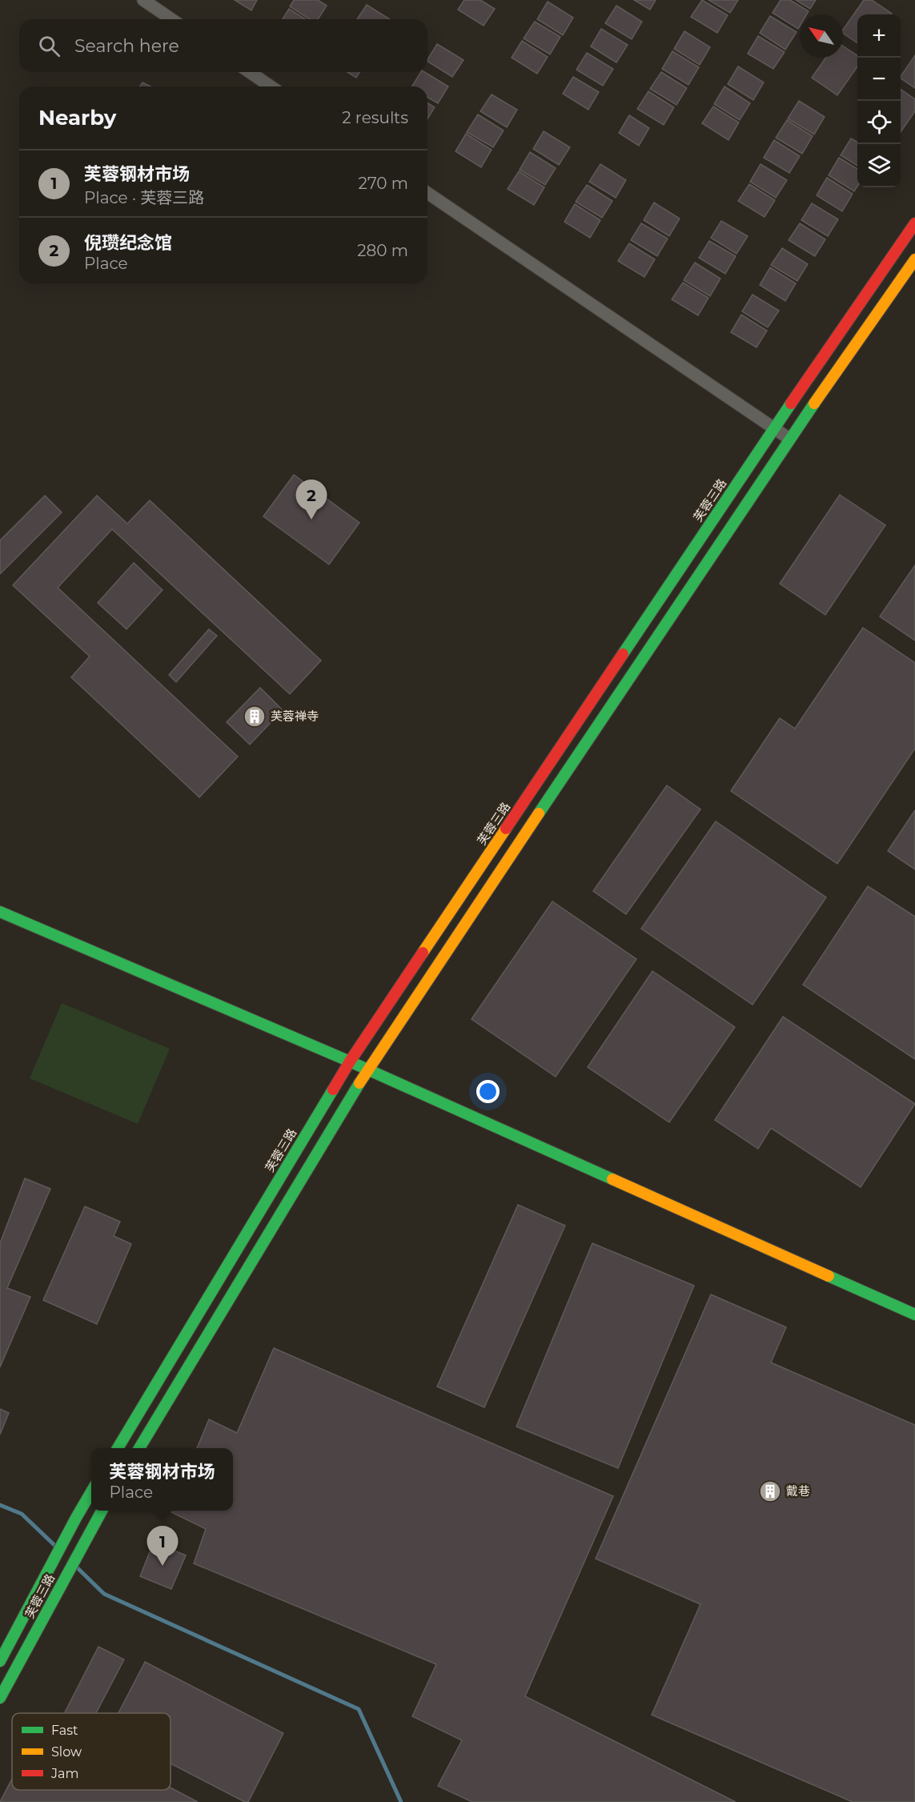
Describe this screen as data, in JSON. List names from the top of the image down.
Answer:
{
  "streets": {
    "main road": ["芙蓉三路"]
  },
  "places": {
    "building": ["芙蓉禅寺", "戴巷"]
  },
  "legend": ["Fast", "Slow", "Jam"],
  "north": "top left",
  "page": {
    "map_buttons": ["+", "−"],
    "search": "Search here",
    "heading": ["Nearby", "2 results"],
    "list": [
      {
        "mark": "1",
        "name": "芙蓉钢材市场",
        "note": "Place · 芙蓉三路",
        "value": "270 m"
      },
      {
        "mark": "2",
        "name": "倪瓒纪念馆",
        "note": "Place",
        "value": "280 m"
      }
    ],
    "pins": ["2", "1"],
    "popup": ["芙蓉钢材市场", "Place"]
  }
}
